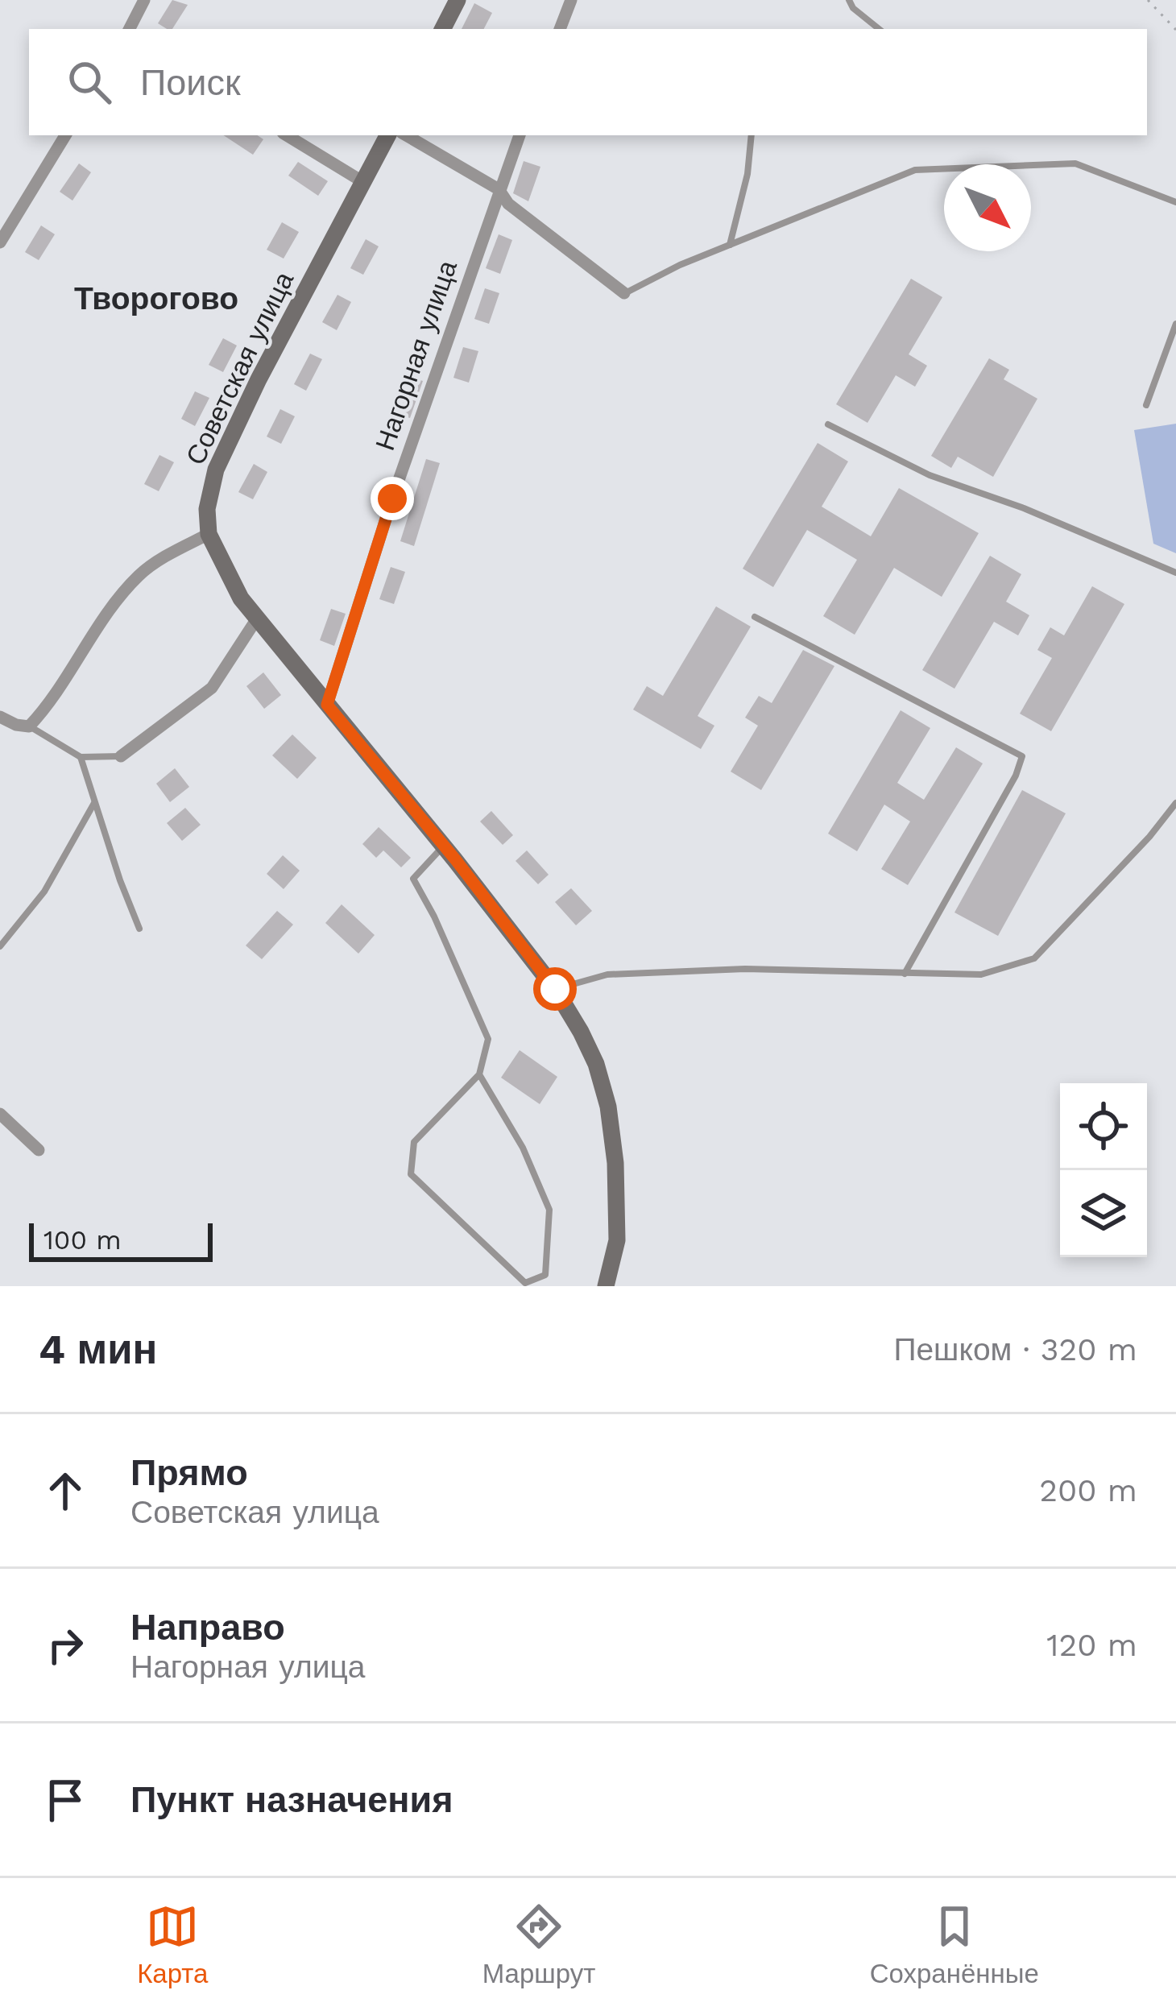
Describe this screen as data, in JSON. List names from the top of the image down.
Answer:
{
  "streets": {
    "street": ["Нагорная улица", "Советская улица"]
  },
  "crossings": [
    ["Нагорная улица", "Советская улица"]
  ],
  "districts": ["Творогово"],
  "scale_bar": "100 m",
  "north": "bottom right",
  "page": {
    "search": "Поиск",
    "scale": "100 m",
    "heading": ["4 мин", "Пешком · 320 m"],
    "list": [
      ["Прямо", "Советская улица", "200 m"],
      ["Направо", "Нагорная улица", "120 m"],
      "Пункт назначения"
    ],
    "nav": ["Карта", "Маршрут", "Сохранённые"]
  }
}
